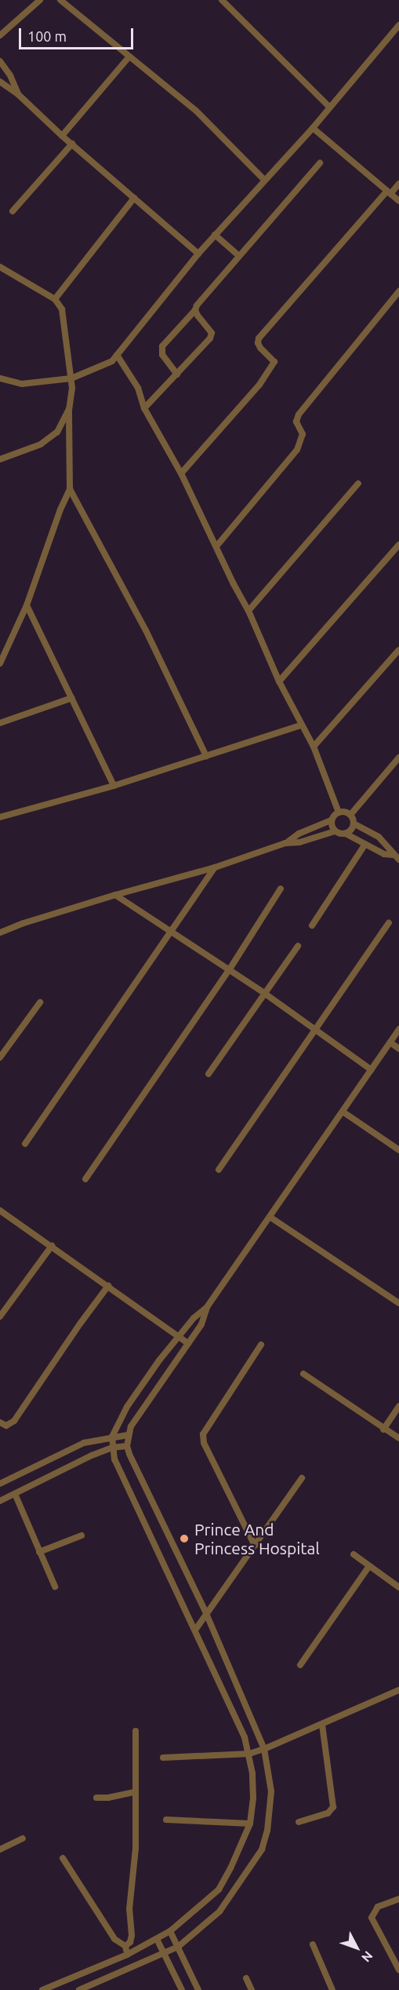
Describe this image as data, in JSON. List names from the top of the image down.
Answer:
{
  "places": ["Prince And Princess Hospital"],
  "scale_bar": "100 m",
  "north": "bottom right"
}
